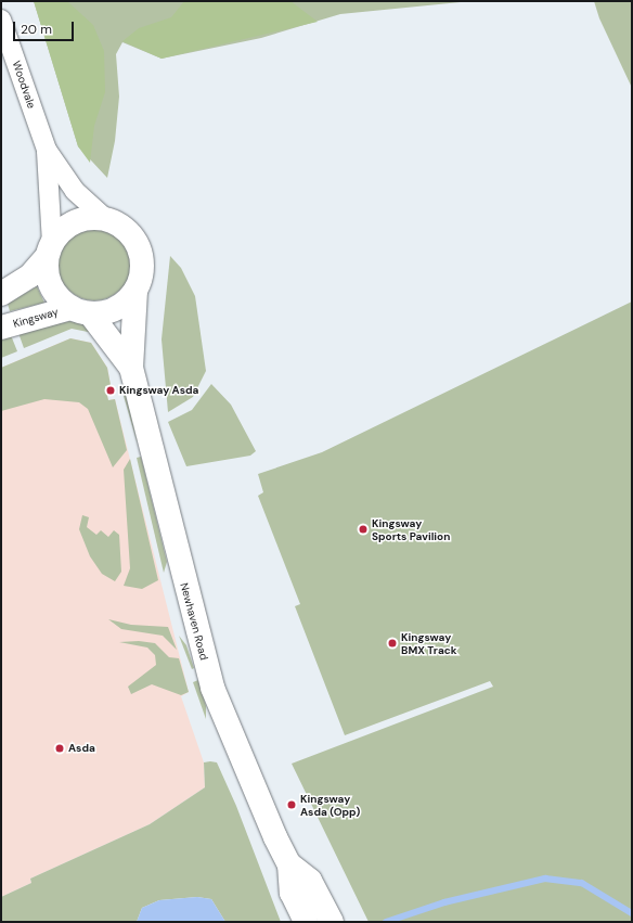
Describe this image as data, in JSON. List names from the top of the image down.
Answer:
{
  "streets": {
    "street": ["Woodvale", "Kingsway", "Newhaven Road"]
  },
  "crossings": [
    ["Woodvale", "Kingsway"],
    ["Woodvale", "Newhaven Road"],
    ["Kingsway", "Newhaven Road"]
  ],
  "places": [
    "Kingsway Asda",
    "Kingsway Sports Pavilion",
    "Kingsway BMX Track",
    "Asda",
    "Kingsway Asda (Opp)"
  ],
  "scale_bar": "20 m"
}
